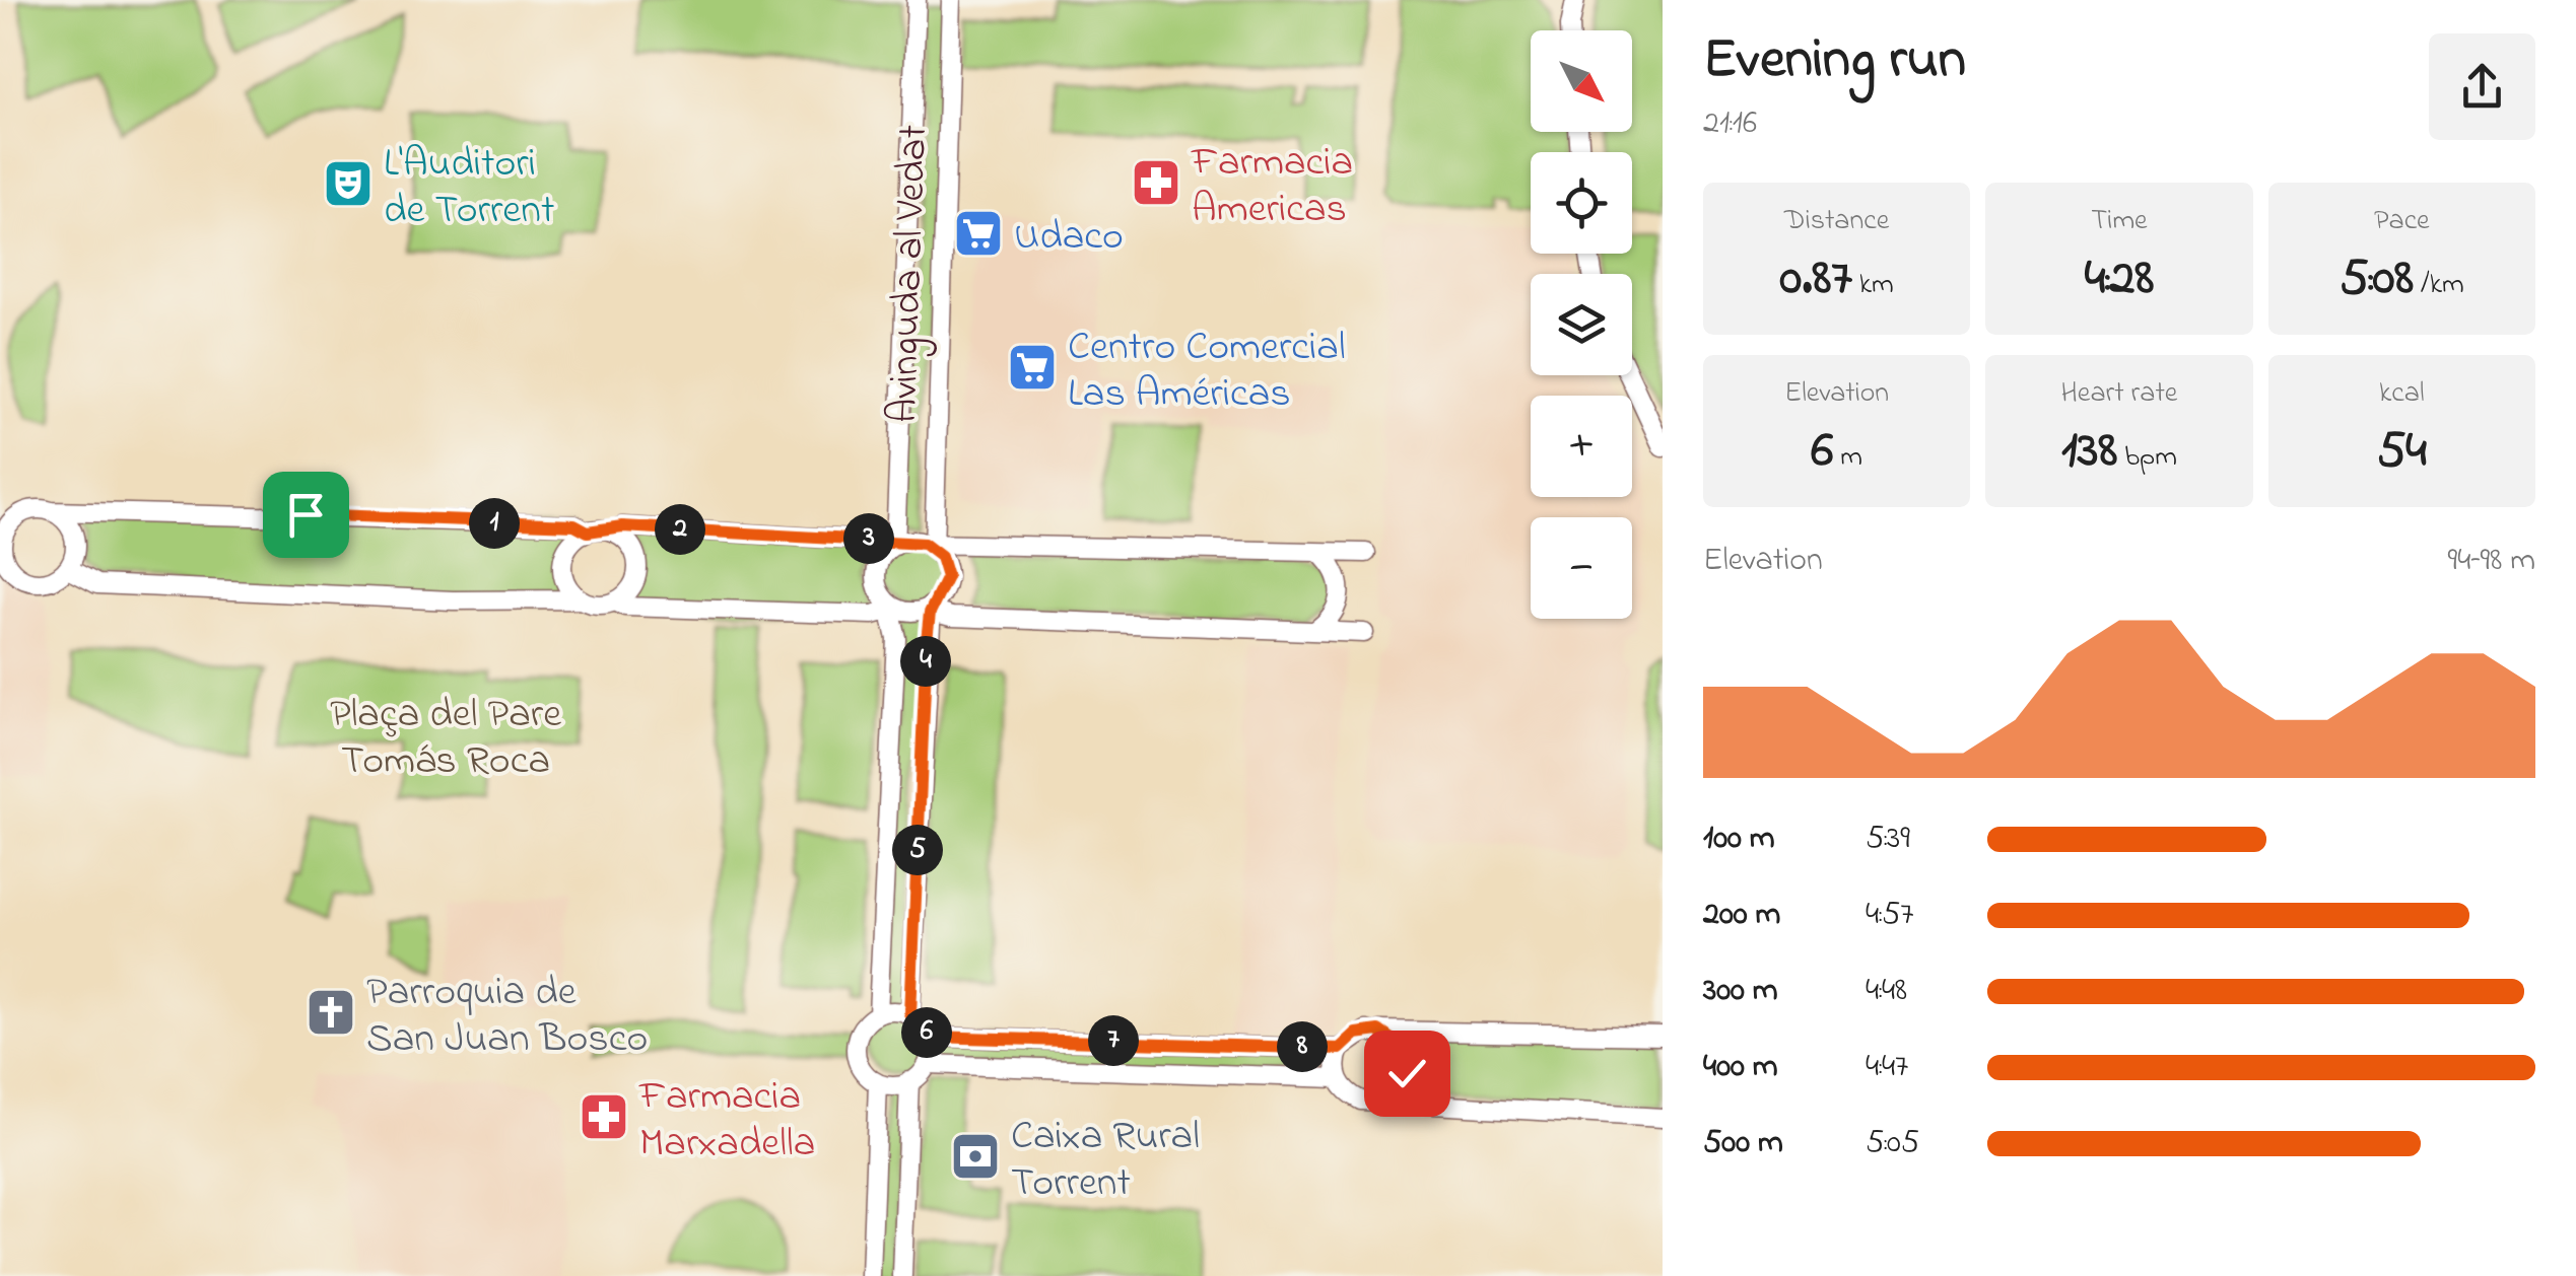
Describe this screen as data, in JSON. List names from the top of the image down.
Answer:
{
  "streets": {
    "street": ["Avinguda al Vedat"]
  },
  "parks": ["Plaça del Pare Tomás Roca"],
  "places": {
    "pharmacy": ["Farmacia Americas", "Farmacia Marxadella"],
    "theatre": ["L'Auditori de Torrent"],
    "supermarket": ["Udaco", "Centro Comercial Las Américas"],
    "church": ["Parroquia de San Juan Bosco"],
    "bank": ["Caixa Rural Torrent"]
  },
  "north": "bottom right",
  "page": {
    "heading": ["Evening run", "21:16"],
    "map_buttons": ["+", "−"],
    "stats": [
      ["Distance", "0.87 km"],
      ["Time", "4:28"],
      ["Pace", "5:08 /km"],
      ["Elevation", "6 m"],
      ["Heart rate", "138 bpm"],
      ["kcal", "54"]
    ],
    "pins": [
      "1",
      "2",
      "3",
      "4",
      "5",
      "6",
      "7",
      "8"
    ],
    "chart": ["Elevation", "94–98 m"],
    "list": [
      {
        "name": "100 m",
        "note": "5:39"
      },
      {
        "name": "200 m",
        "note": "4:57"
      },
      {
        "name": "300 m",
        "note": "4:48"
      },
      {
        "name": "400 m",
        "note": "4:47"
      },
      {
        "name": "500 m",
        "note": "5:05"
      }
    ]
  }
}
